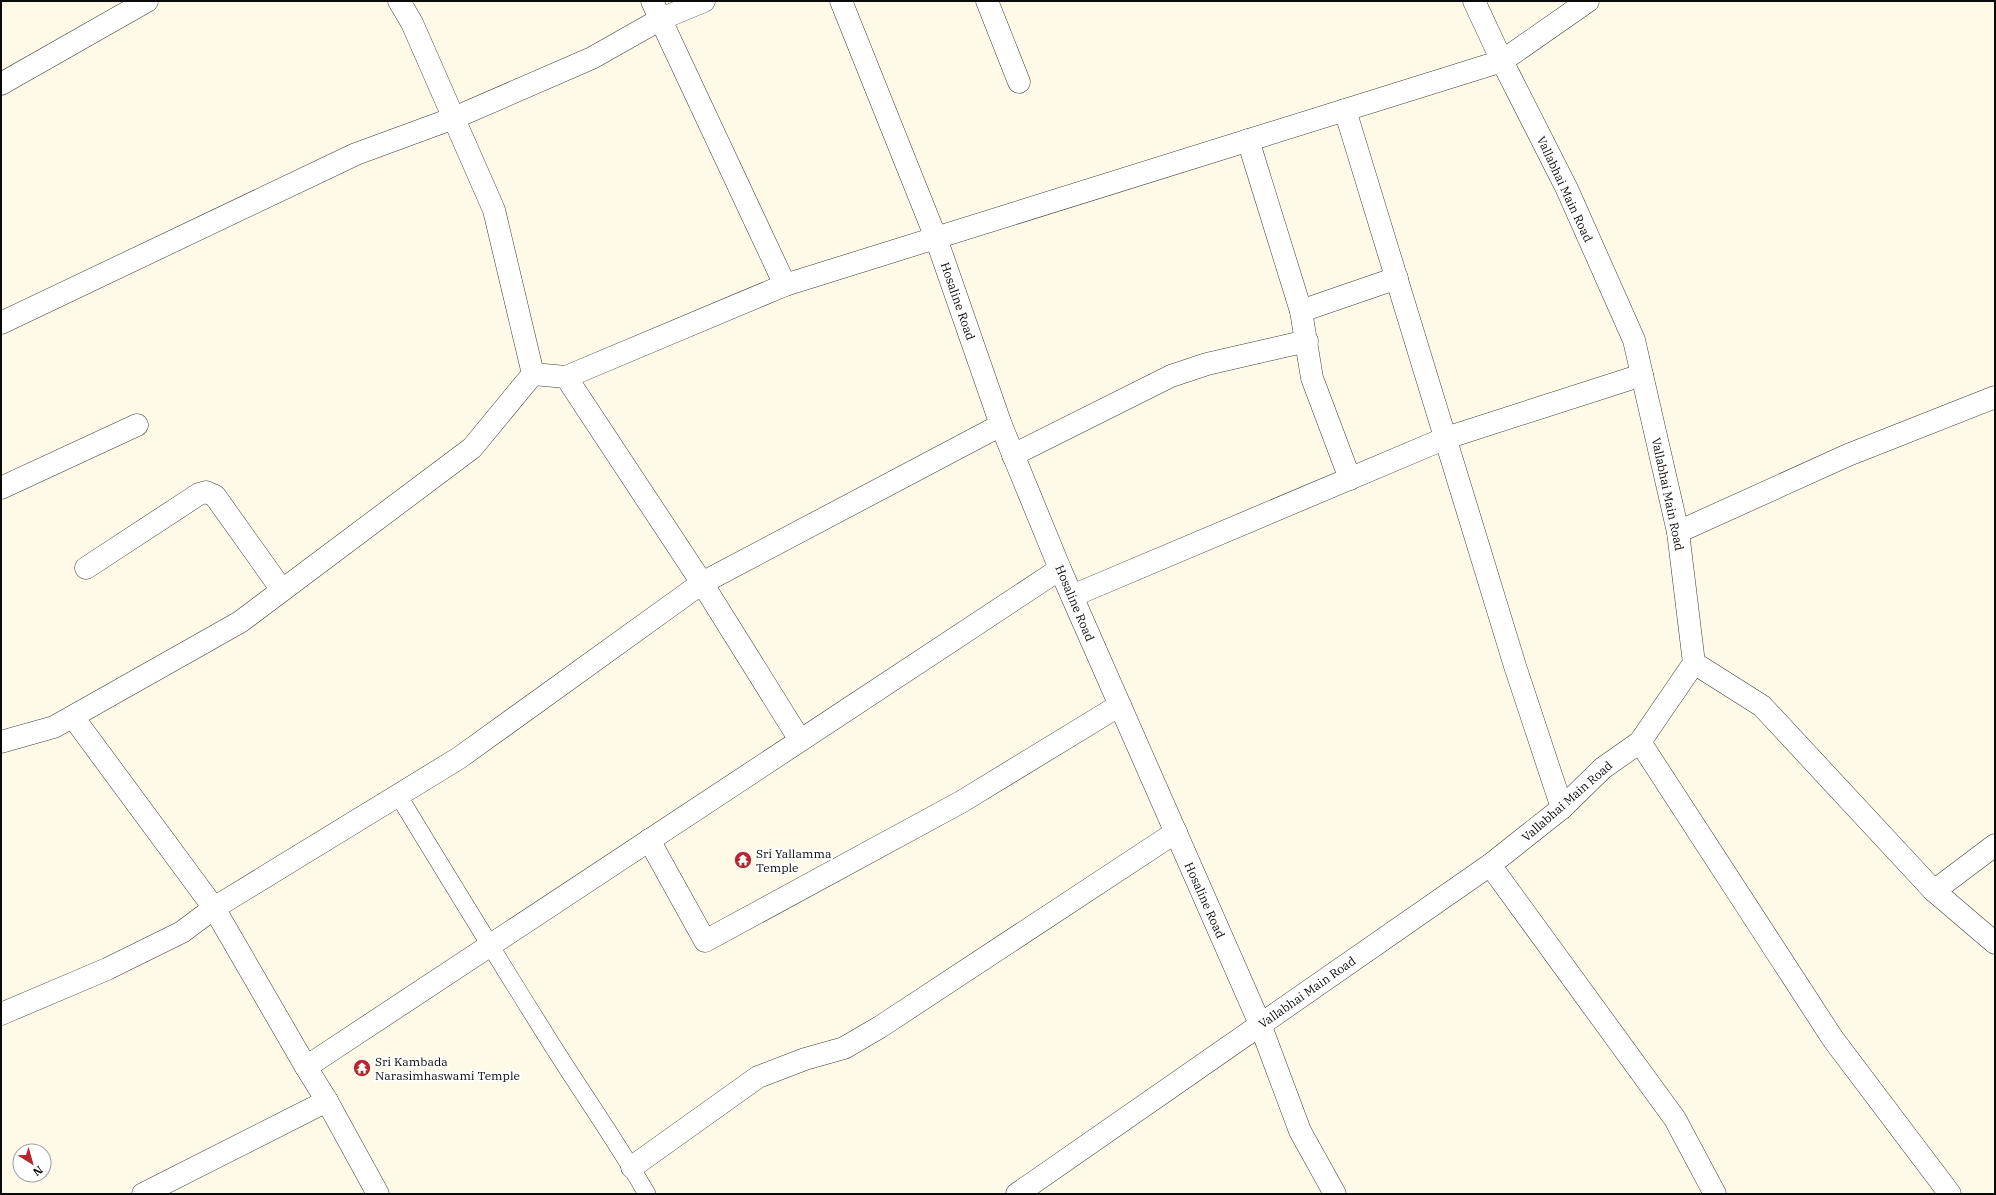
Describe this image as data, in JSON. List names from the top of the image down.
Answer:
{
  "streets": {
    "street": ["Vallabhai Main Road", "Hosaline Road"]
  },
  "crossings": [
    ["Vallabhai Main Road", "Hosaline Road"]
  ],
  "places": {
    "temple": ["Sri Yallamma Temple", "Sri Kambada Narasimhaswami Temple"]
  },
  "north": "bottom right"
}
